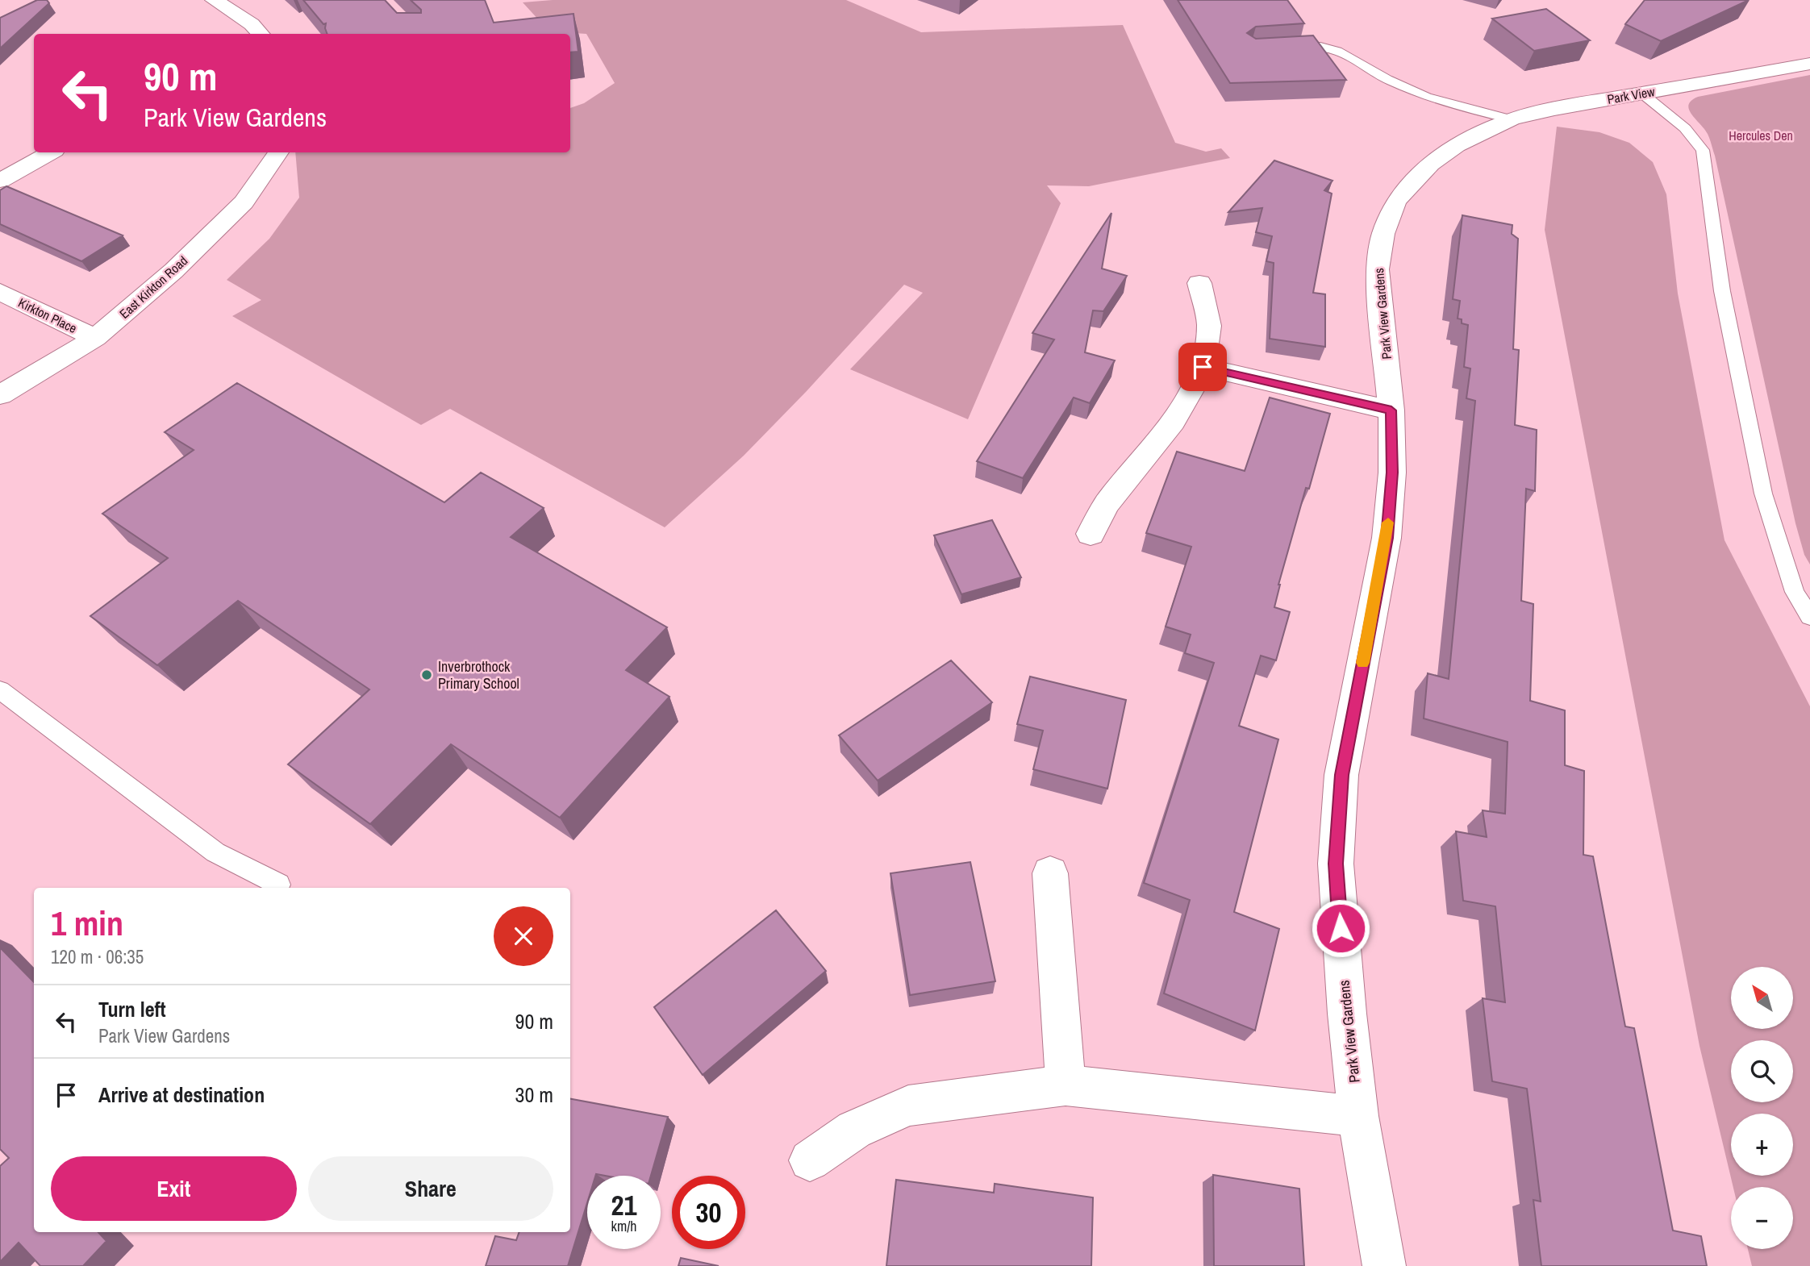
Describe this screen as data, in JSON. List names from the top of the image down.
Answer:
{
  "streets": {
    "street": [
      "Park View",
      "East Kirkton Road",
      "Park View Gardens",
      "Kirkton Place"
    ]
  },
  "crossings": [
    ["Park View", "Park View Gardens"],
    ["East Kirkton Road", "Kirkton Place"]
  ],
  "parks": ["Hercules Den"],
  "places": ["Inverbrothock Primary School"],
  "north": "top left",
  "page": {
    "turn": ["90 m", "Park View Gardens"],
    "heading": ["1 min", "120 m · 06:35"],
    "map_buttons": ["+", "−"],
    "list": [
      {
        "name": "Turn left",
        "note": "Park View Gardens",
        "value": "90 m"
      },
      {
        "name": "Arrive at destination",
        "value": "30 m"
      }
    ],
    "buttons": ["Exit", "Share"],
    "speed": "21 km/h",
    "limit": "30"
  }
}
